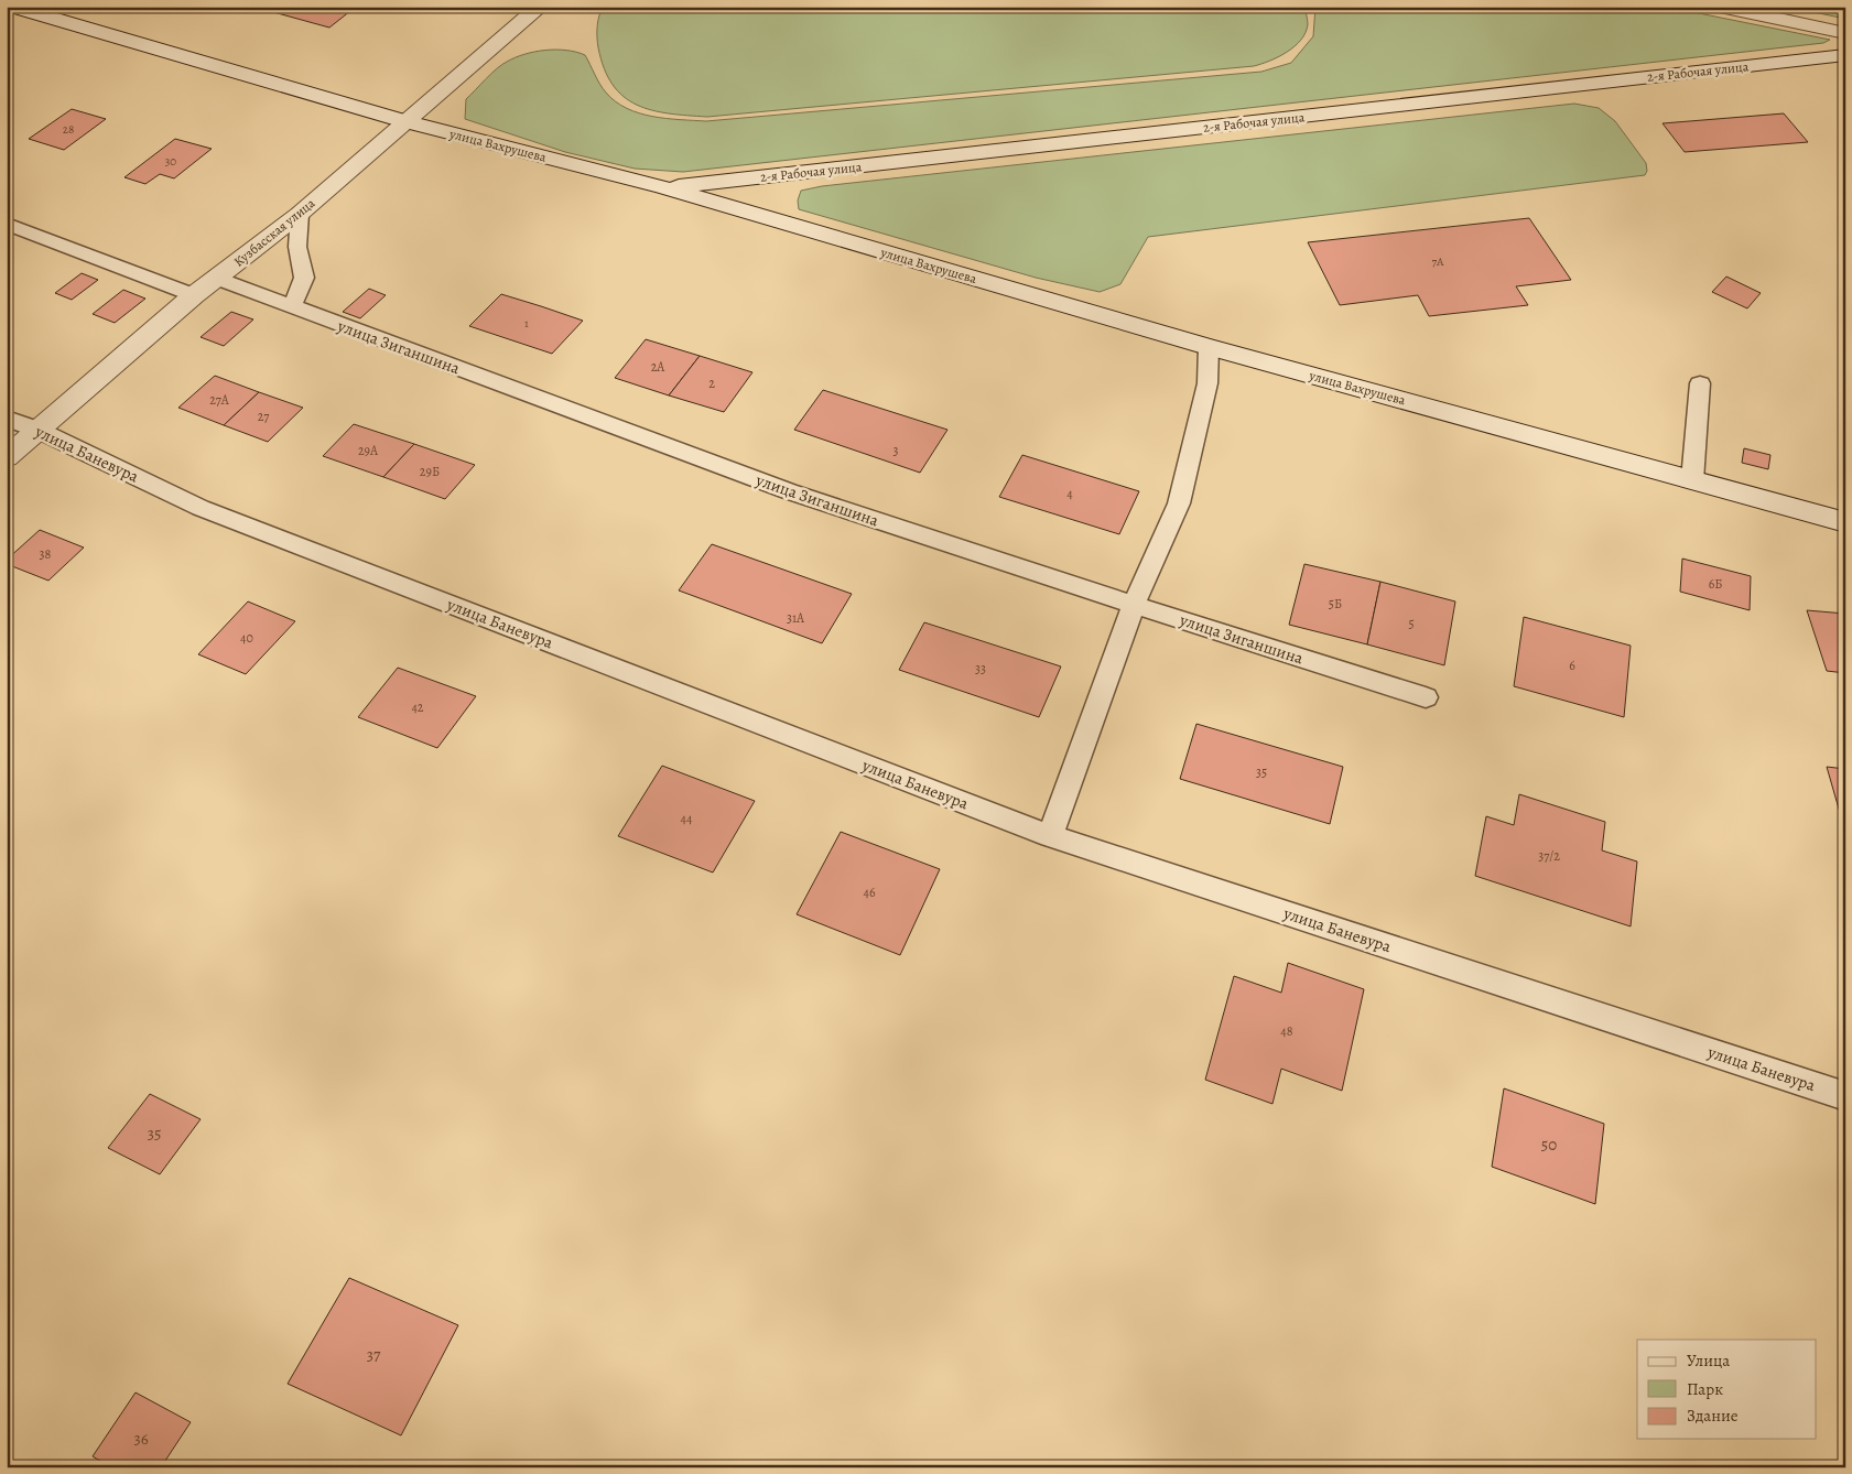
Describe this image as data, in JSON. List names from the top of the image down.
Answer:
{
  "streets": {
    "main road": ["2-я Рабочая улица", "улица Вахрушева", "Кузбасская улица"],
    "lane": ["улица Зиганшина", "улица Баневура"]
  },
  "crossings": [
    ["2-я Рабочая улица", "улица Вахрушева"],
    ["улица Вахрушева", "Кузбасская улица"],
    ["Кузбасская улица", "улица Зиганшина"],
    ["Кузбасская улица", "улица Баневура"]
  ],
  "house_numbers": [
    "28",
    "30",
    "7А",
    "1",
    "2А",
    "2",
    "27А",
    "27",
    "29А",
    "3",
    "29Б",
    "4",
    "38",
    "6Б",
    "5Б",
    "31А",
    "5",
    "40",
    "6",
    "33",
    "42",
    "35",
    "44",
    "37/2",
    "46",
    "48",
    "35",
    "50",
    "37",
    "36"
  ],
  "legend": ["Улица", "Парк", "Здание"]
}
